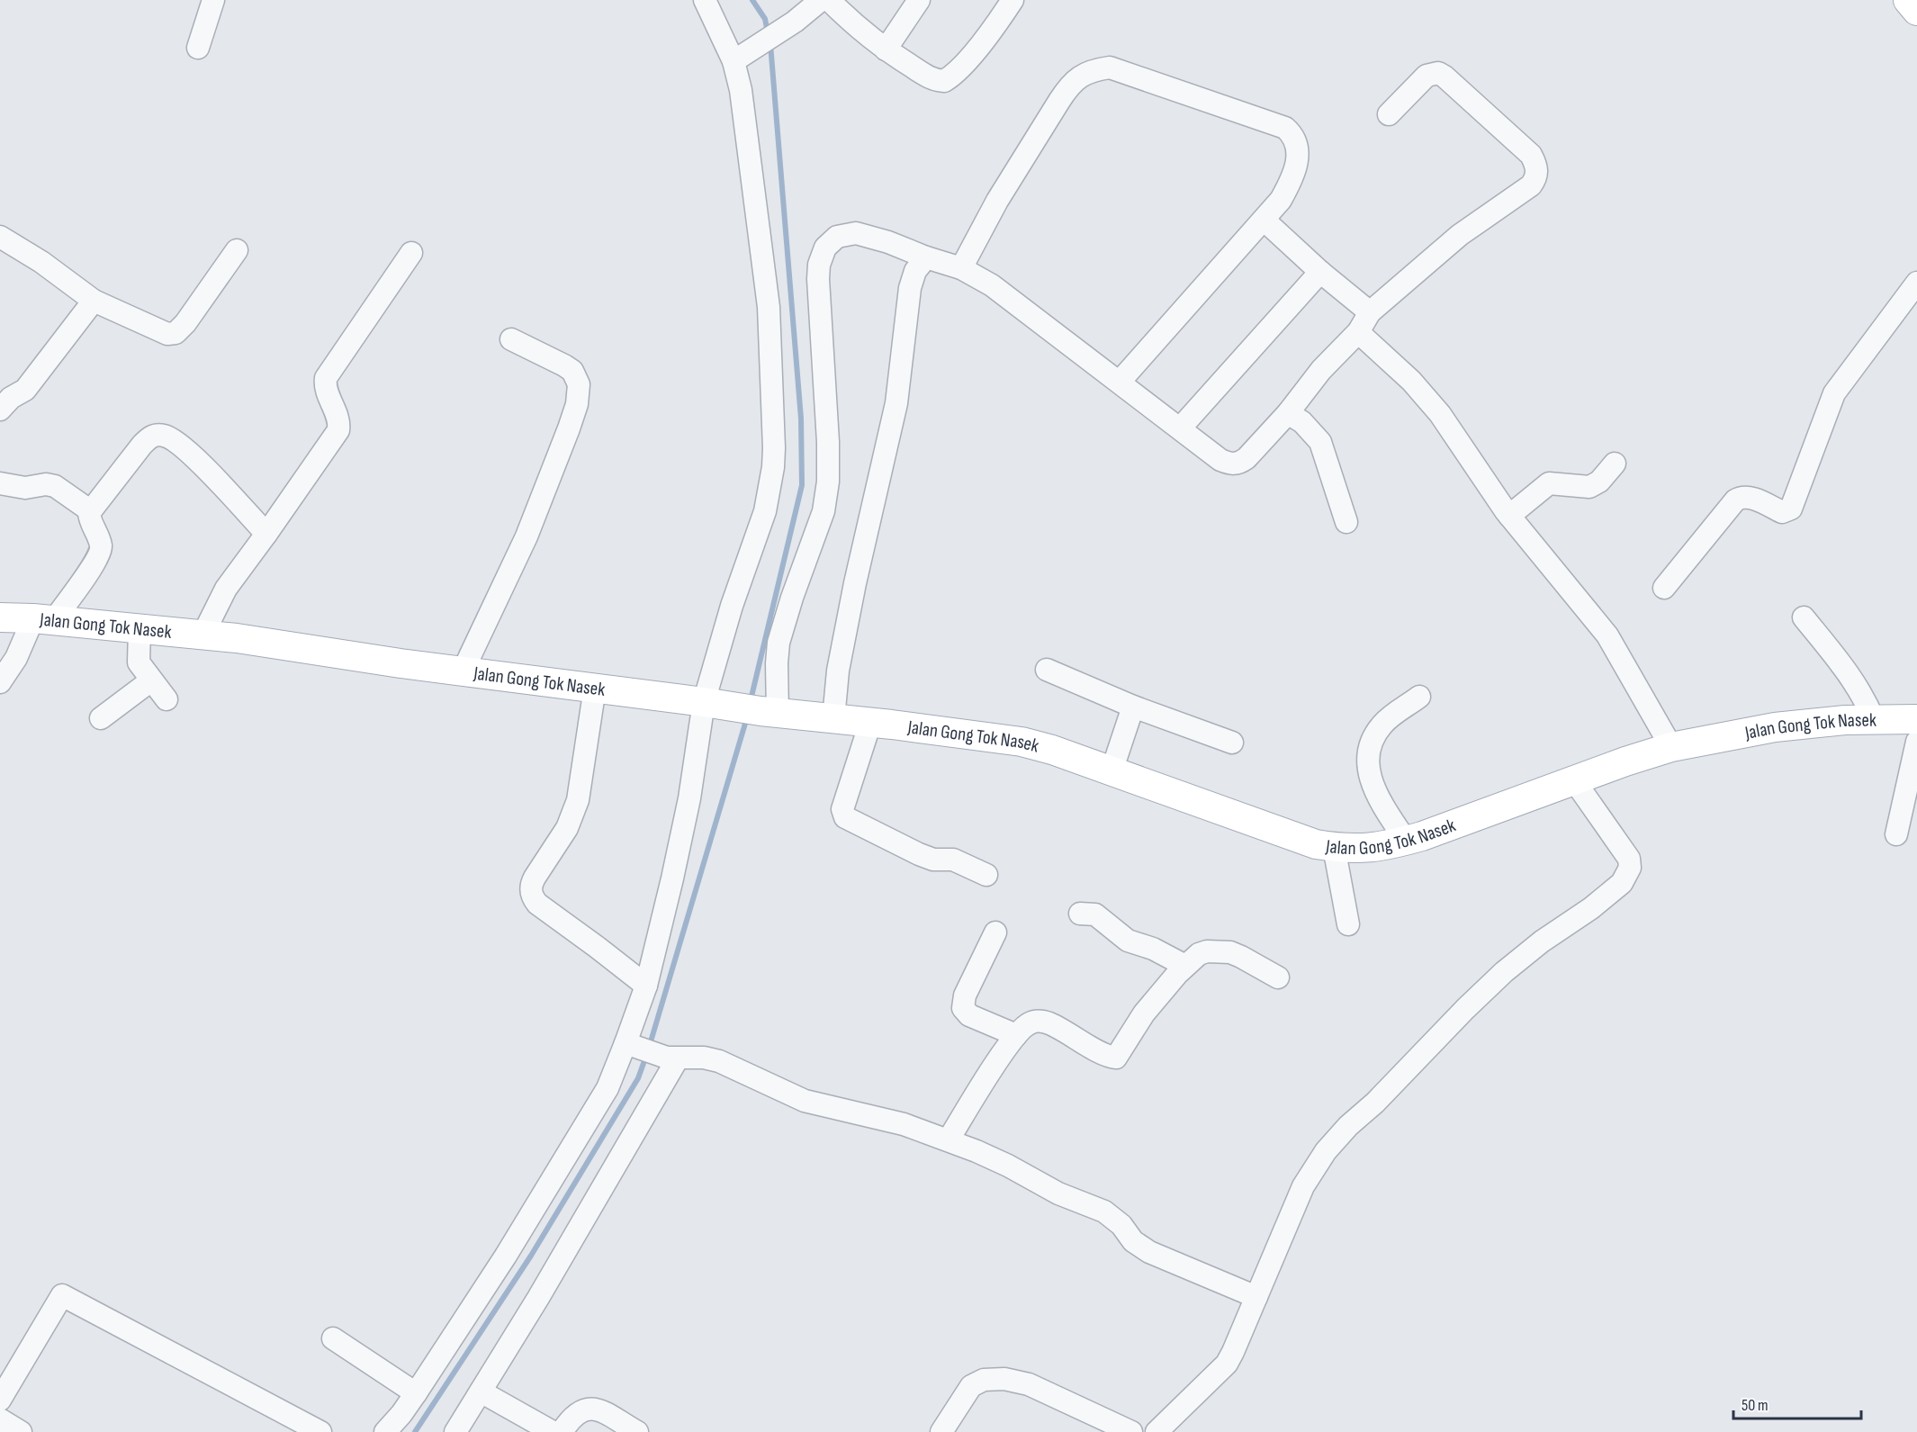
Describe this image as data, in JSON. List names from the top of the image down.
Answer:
{
  "streets": {
    "main road": ["Jalan Gong Tok Nasek"]
  },
  "scale_bar": "50 m"
}
